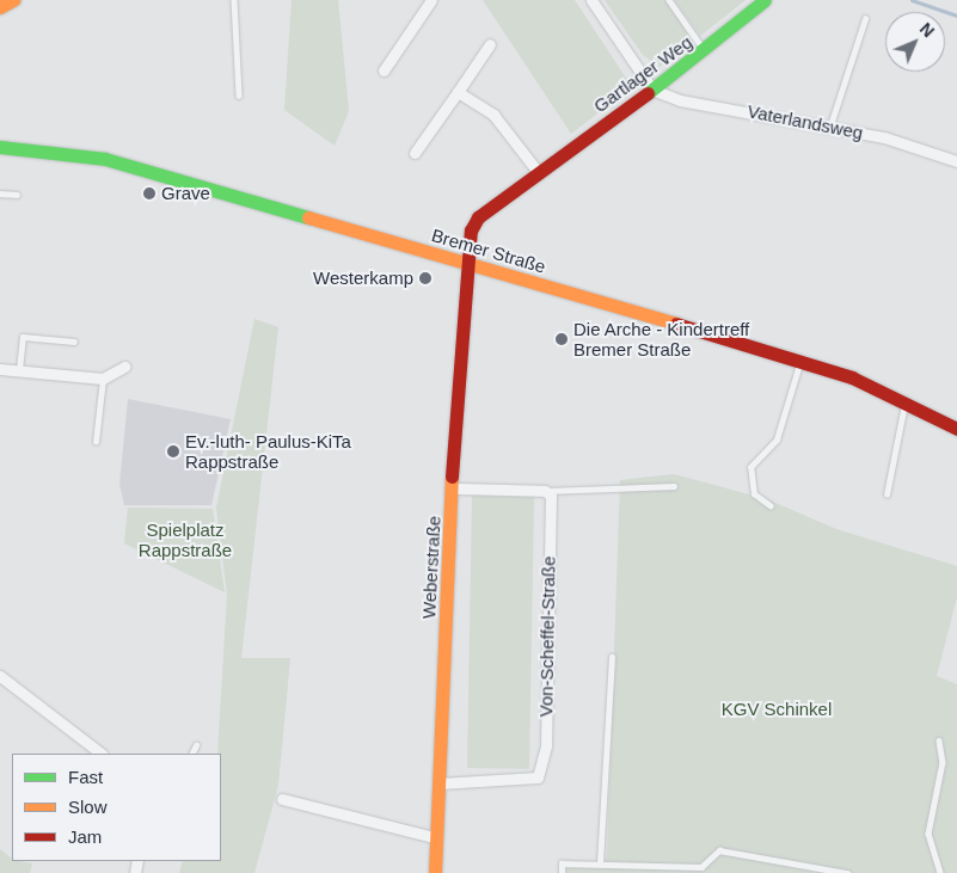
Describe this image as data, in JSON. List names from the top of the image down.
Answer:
{
  "streets": {
    "street": [
      "Gartlager Weg",
      "Vaterlandsweg",
      "Bremer Straße",
      "Weberstraße",
      "Von-Scheffel-Straße"
    ]
  },
  "crossings": [
    ["Gartlager Weg", "Vaterlandsweg"],
    ["Gartlager Weg", "Bremer Straße"],
    ["Gartlager Weg", "Weberstraße"],
    ["Bremer Straße", "Weberstraße"],
    ["Weberstraße", "Von-Scheffel-Straße"]
  ],
  "parks": ["Spielplatz Rappstraße", "KGV Schinkel"],
  "places": [
    "Grave",
    "Westerkamp",
    "Die Arche - Kindertreff Bremer Straße",
    "Ev.-luth- Paulus-KiTa Rappstraße"
  ],
  "legend": ["Fast", "Slow", "Jam"],
  "north": "top right"
}
